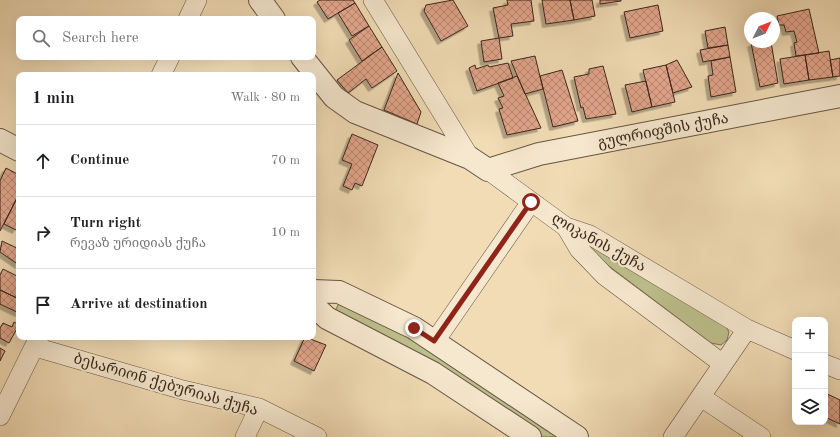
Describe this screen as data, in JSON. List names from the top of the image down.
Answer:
{
  "streets": {
    "street": ["გულრიფშის ქუჩა", "ლიკანის ქუჩა", "ბესარიონ ქებურიას ქუჩა"]
  },
  "crossings": [
    ["გულრიფშის ქუჩა", "ლიკანის ქუჩა"]
  ],
  "north": "top right",
  "page": {
    "search": "Search here",
    "heading": ["1 min", "Walk · 80 m"],
    "list": [
      ["Continue", "70 m"],
      ["Turn right", "რევაზ ურიდიას ქუჩა", "10 m"],
      "Arrive at destination"
    ],
    "map_buttons": ["+", "−"]
  }
}
